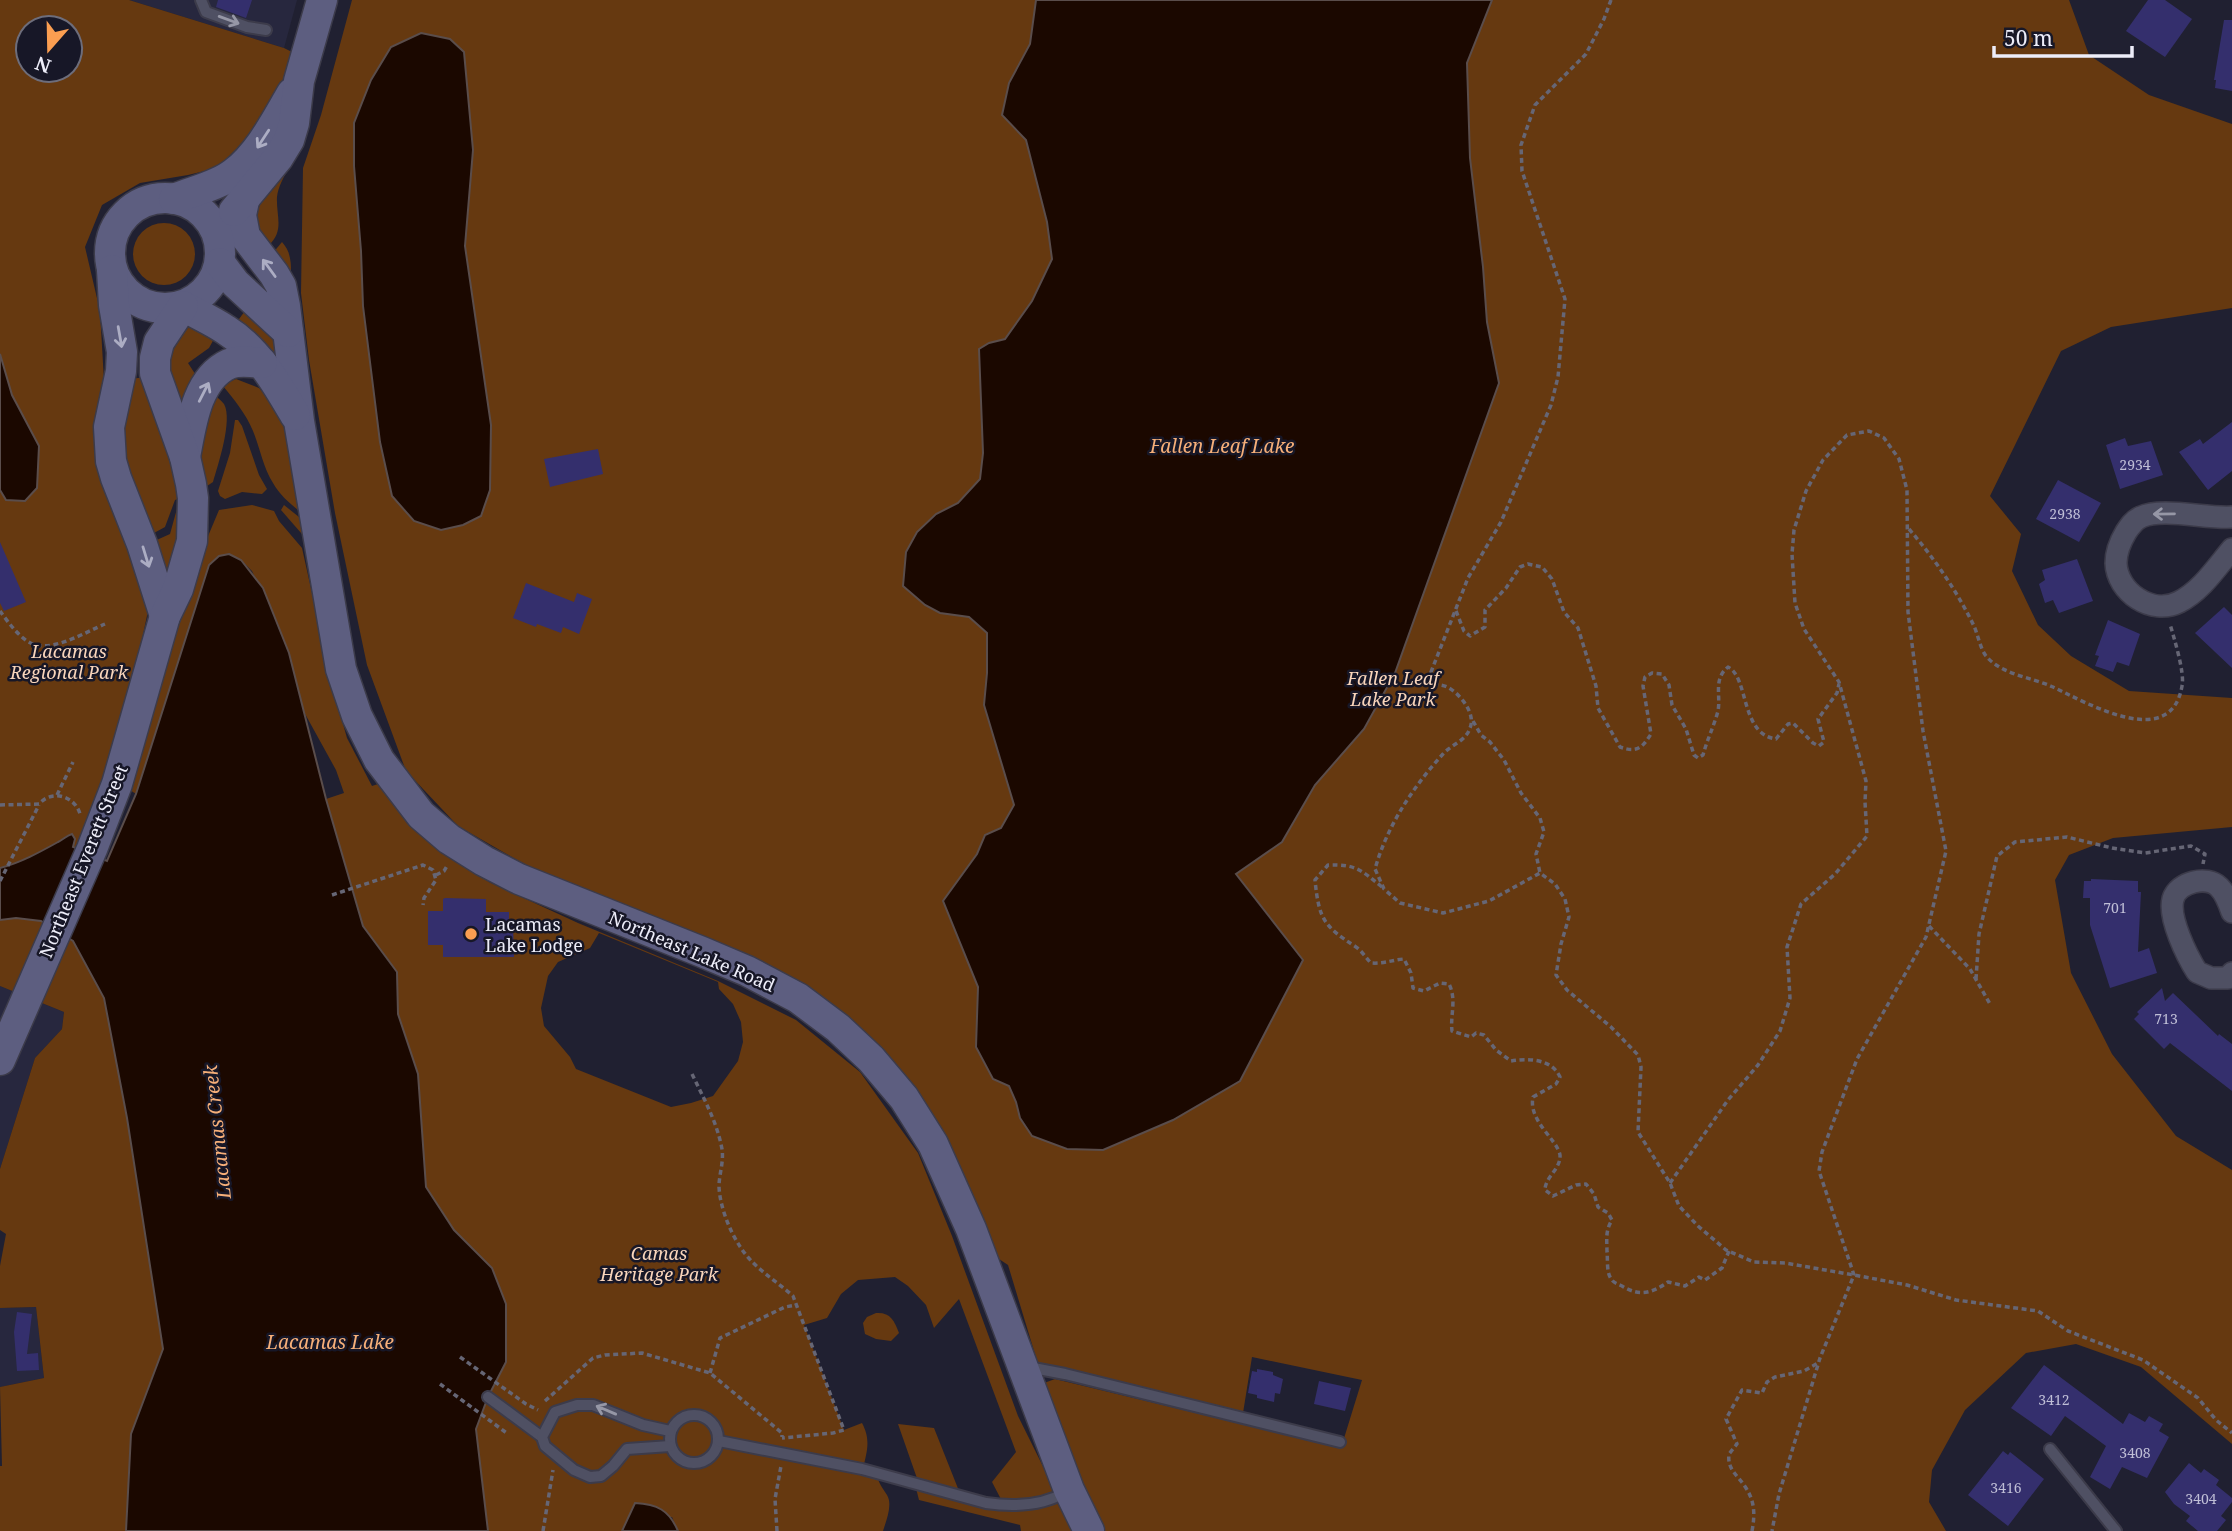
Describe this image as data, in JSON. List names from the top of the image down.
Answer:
{
  "streets": {
    "main road": ["Northeast Everett Street", "Northeast Lake Road"]
  },
  "crossings": [
    ["Northeast Everett Street", "Northeast Lake Road"]
  ],
  "water": ["Fallen Leaf Lake", "Lacamas Creek", "Lacamas Lake"],
  "parks": ["Lacamas Regional Park", "Fallen Leaf Lake Park", "Camas Heritage Park"],
  "places": ["Lacamas Lake Lodge"],
  "house_numbers": [
    "2934",
    "2938",
    "701",
    "713",
    "3412",
    "3408",
    "3416",
    "3404"
  ],
  "scale_bar": "50 m",
  "north": "bottom"
}
